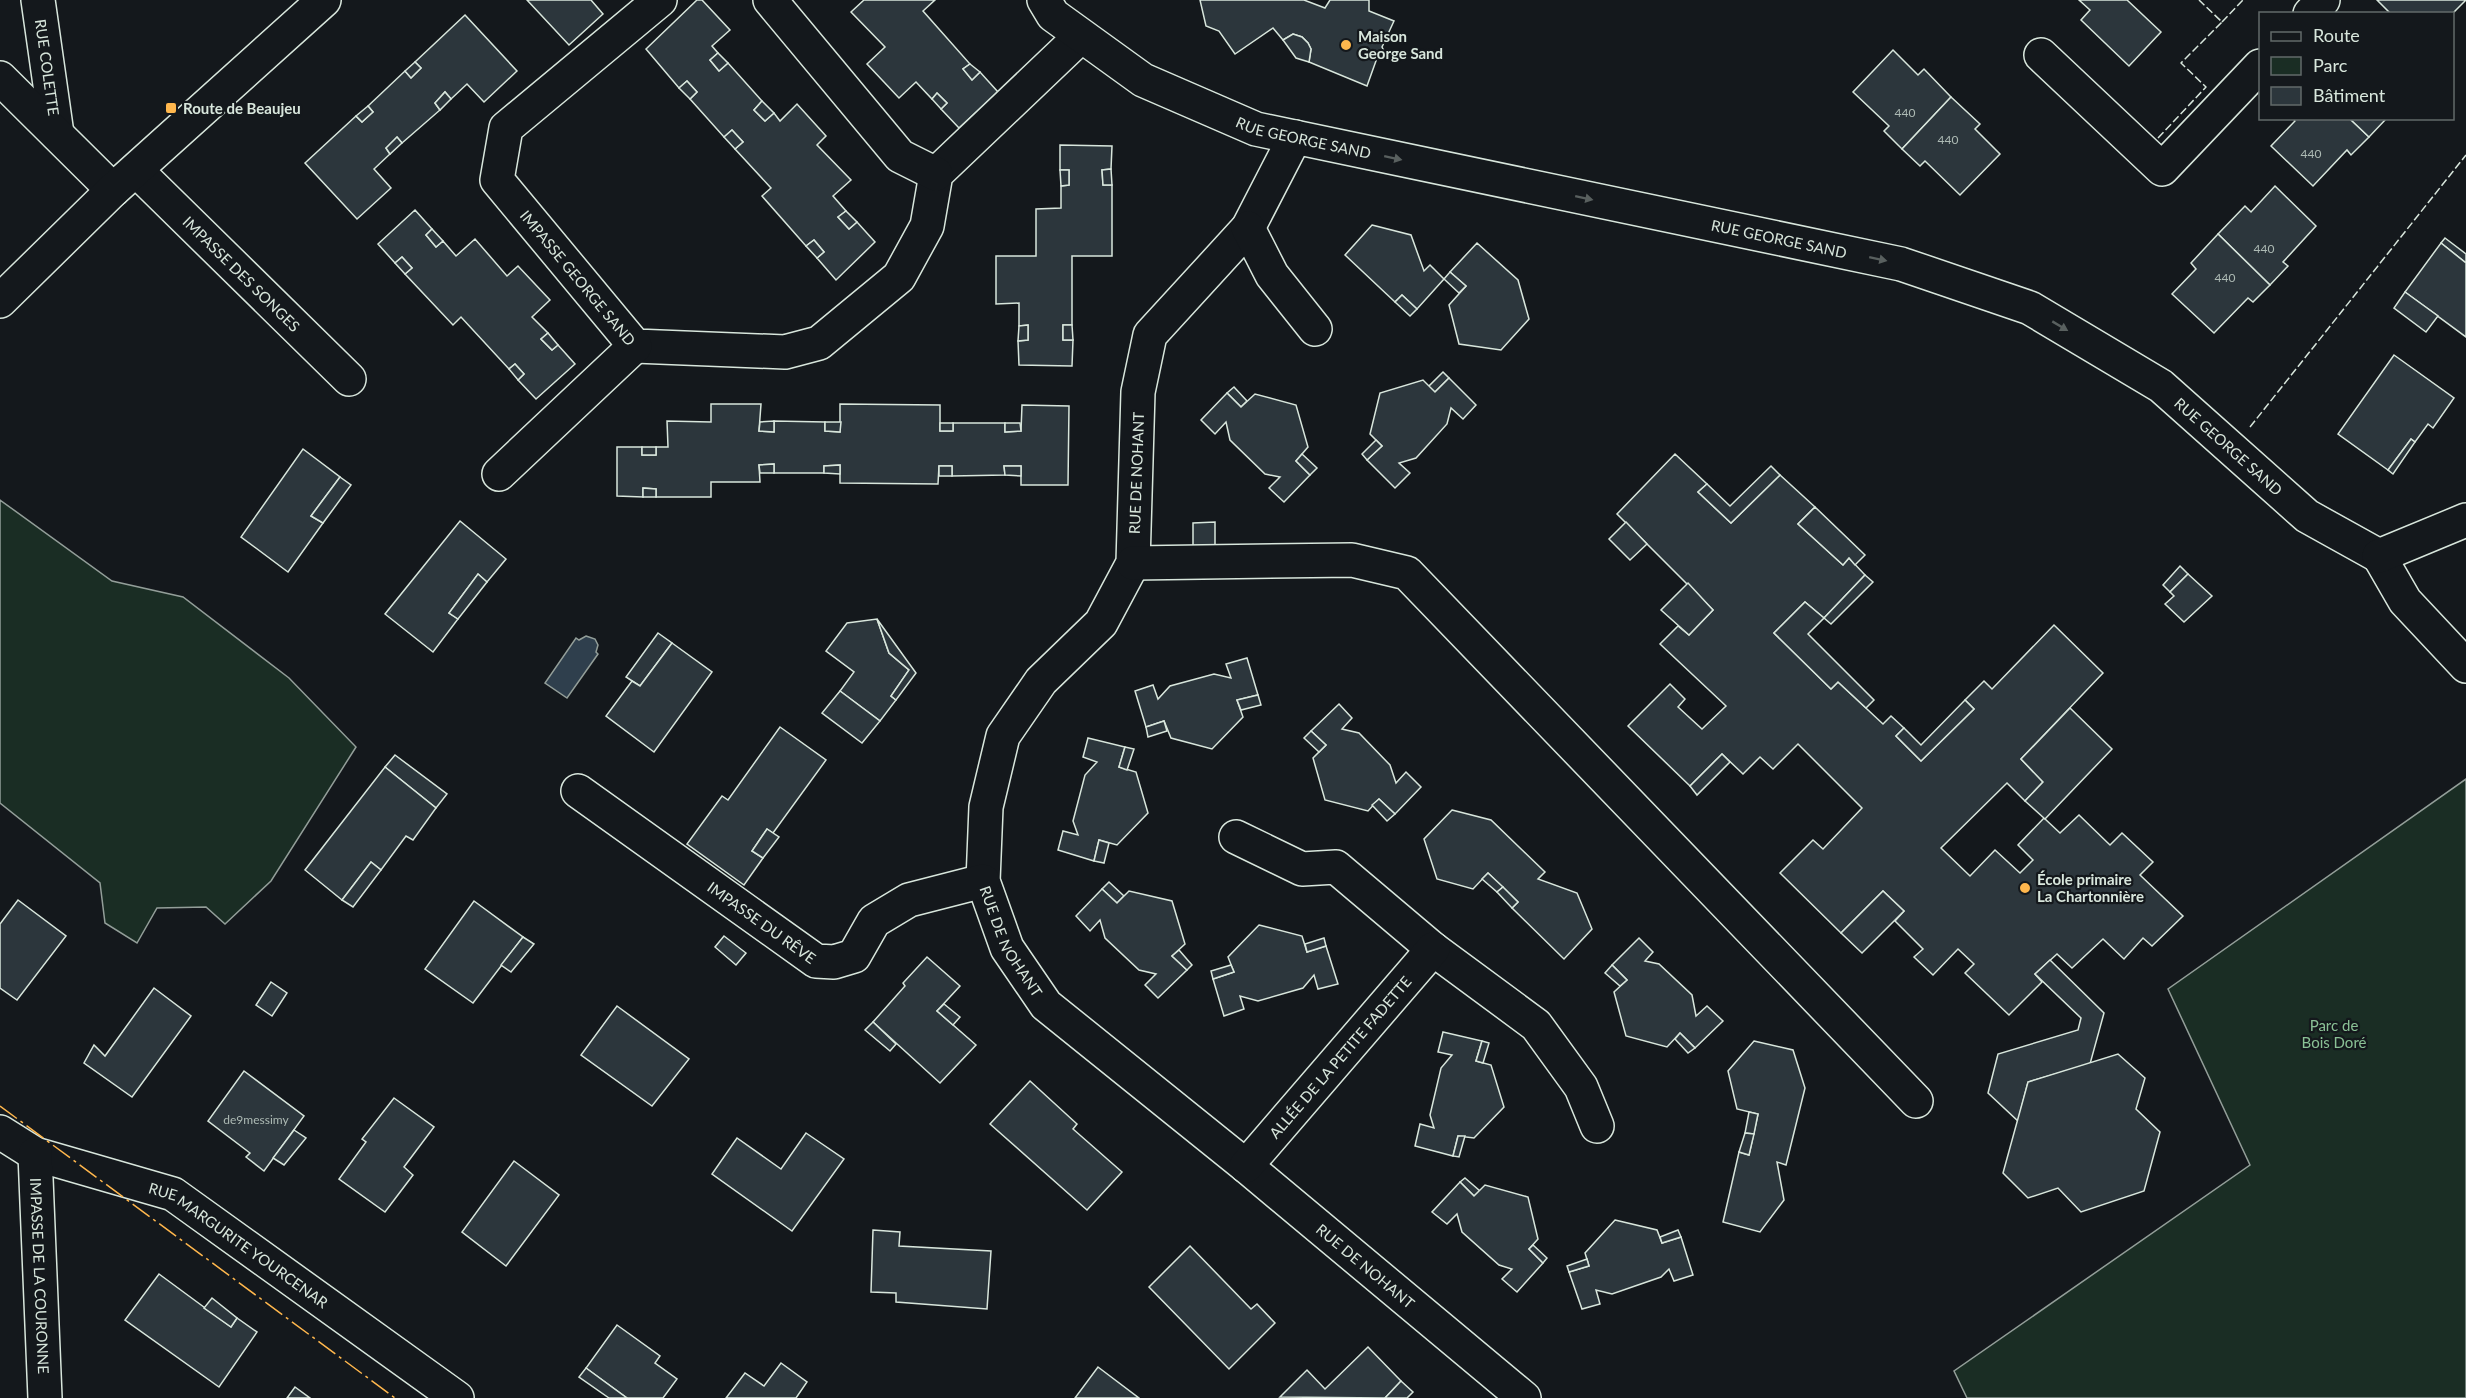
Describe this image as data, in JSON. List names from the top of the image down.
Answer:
{
  "streets": {
    "street": [
      "RUE COLETTE",
      "RUE GEORGE SAND",
      "IMPASSE DES SONGES",
      "IMPASSE GEORGE SAND",
      "RUE DE NOHANT",
      "IMPASSE DU RÊVE",
      "ALLÉE DE LA PETITE FADETTE",
      "RUE MARGURITE YOURCENAR",
      "IMPASSE DE LA COURONNE"
    ]
  },
  "crossings": [
    ["RUE COLETTE", "IMPASSE DES SONGES"],
    ["RUE GEORGE SAND", "RUE DE NOHANT"],
    ["RUE DE NOHANT", "IMPASSE DU RÊVE"],
    ["RUE DE NOHANT", "ALLÉE DE LA PETITE FADETTE"],
    ["RUE MARGURITE YOURCENAR", "IMPASSE DE LA COURONNE"]
  ],
  "one_way": ["RUE GEORGE SAND"],
  "parks": ["Parc de Bois Doré"],
  "places": {
    "other": ["Maison George Sand", "École primaire La Chartonnière"],
    "transit": ["Route de Beaujeu"]
  },
  "house_numbers": [
    "440",
    "440",
    "440",
    "440",
    "440",
    "de9messimy"
  ],
  "legend": ["Route", "Parc", "Bâtiment"]
}
